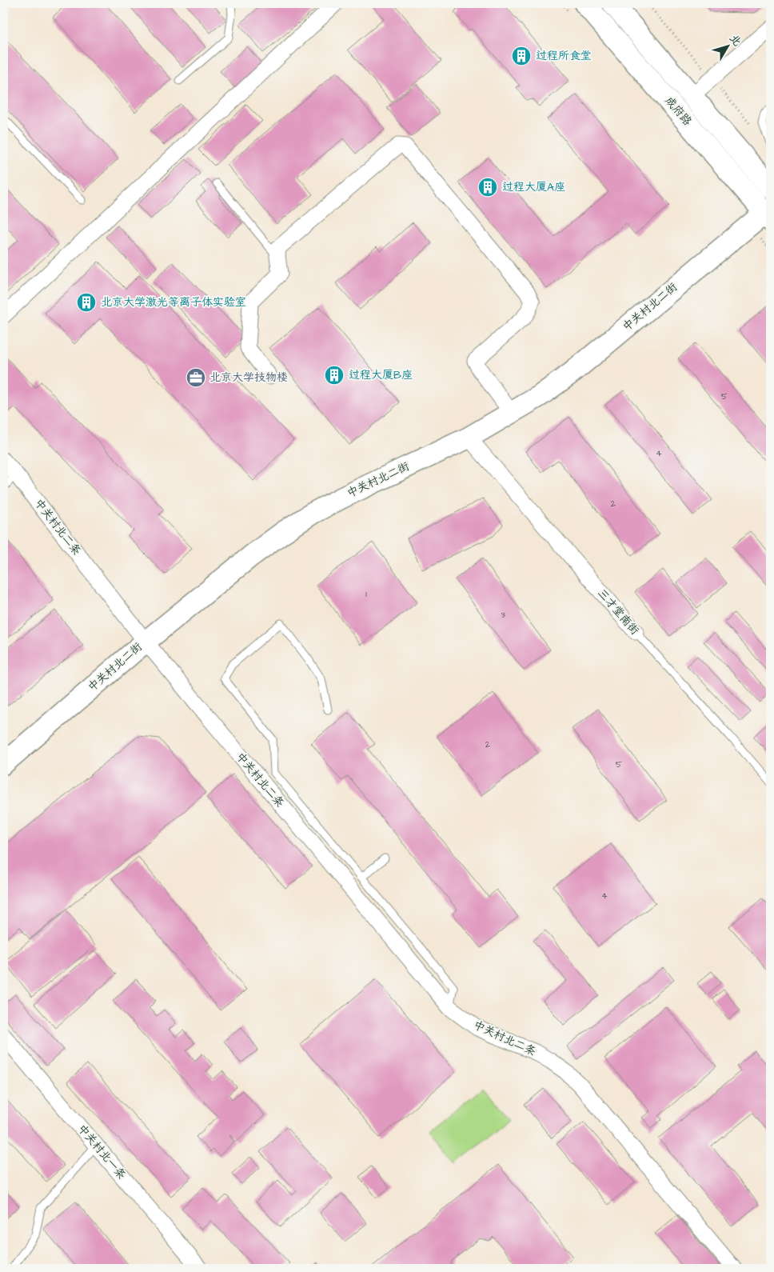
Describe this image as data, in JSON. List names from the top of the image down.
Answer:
{
  "streets": {
    "street": [
      "成府路",
      "中关村北二街",
      "中关村北二条",
      "三才堂南街",
      "中关村北一条"
    ]
  },
  "crossings": [
    ["成府路", "中关村北二街"],
    ["中关村北二街", "中关村北二条"],
    ["中关村北二街", "三才堂南街"]
  ],
  "places": {
    "building": [
      "过程所食堂",
      "过程大厦A座",
      "北京大学激光等离子体实验室",
      "过程大厦B座"
    ],
    "office": ["北京大学技物楼"]
  },
  "house_numbers": [
    "5",
    "4",
    "2",
    "1",
    "3",
    "2",
    "5",
    "4"
  ],
  "north": "top right"
}
